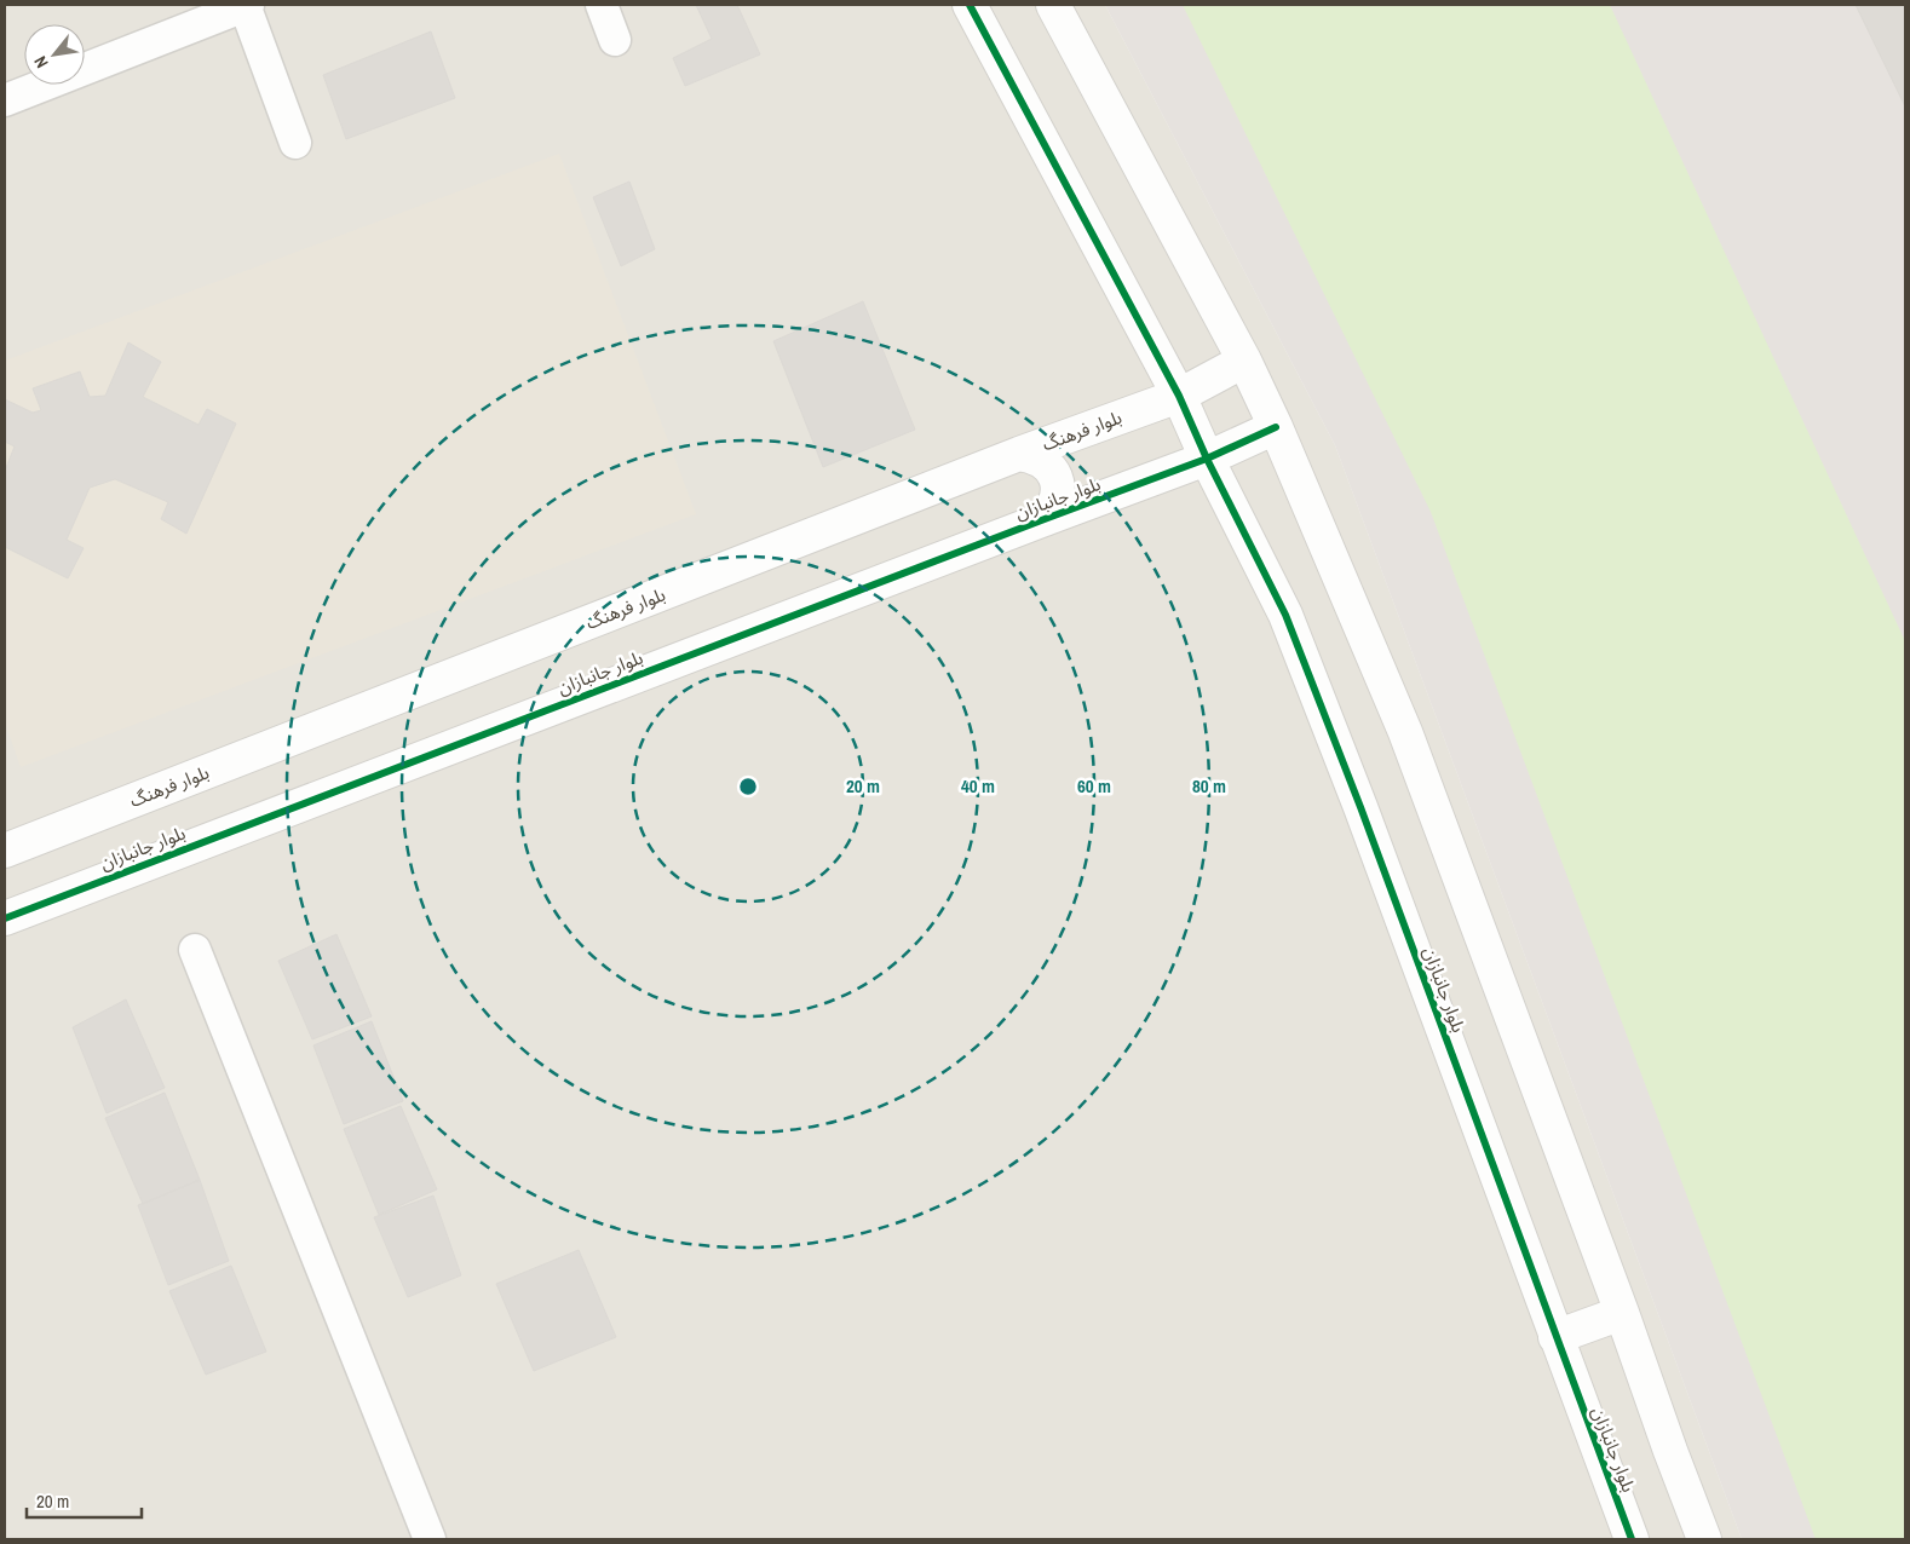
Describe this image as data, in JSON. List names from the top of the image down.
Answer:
{
  "streets": {
    "street": ["بلوار فرهنگ", "بلوار جانبازان"]
  },
  "crossings": [
    ["بلوار فرهنگ", "بلوار جانبازان"]
  ],
  "scale_bar": "20 m",
  "north": "bottom left",
  "rings": [
    "20 m",
    "40 m",
    "60 m",
    "80 m"
  ]
}
